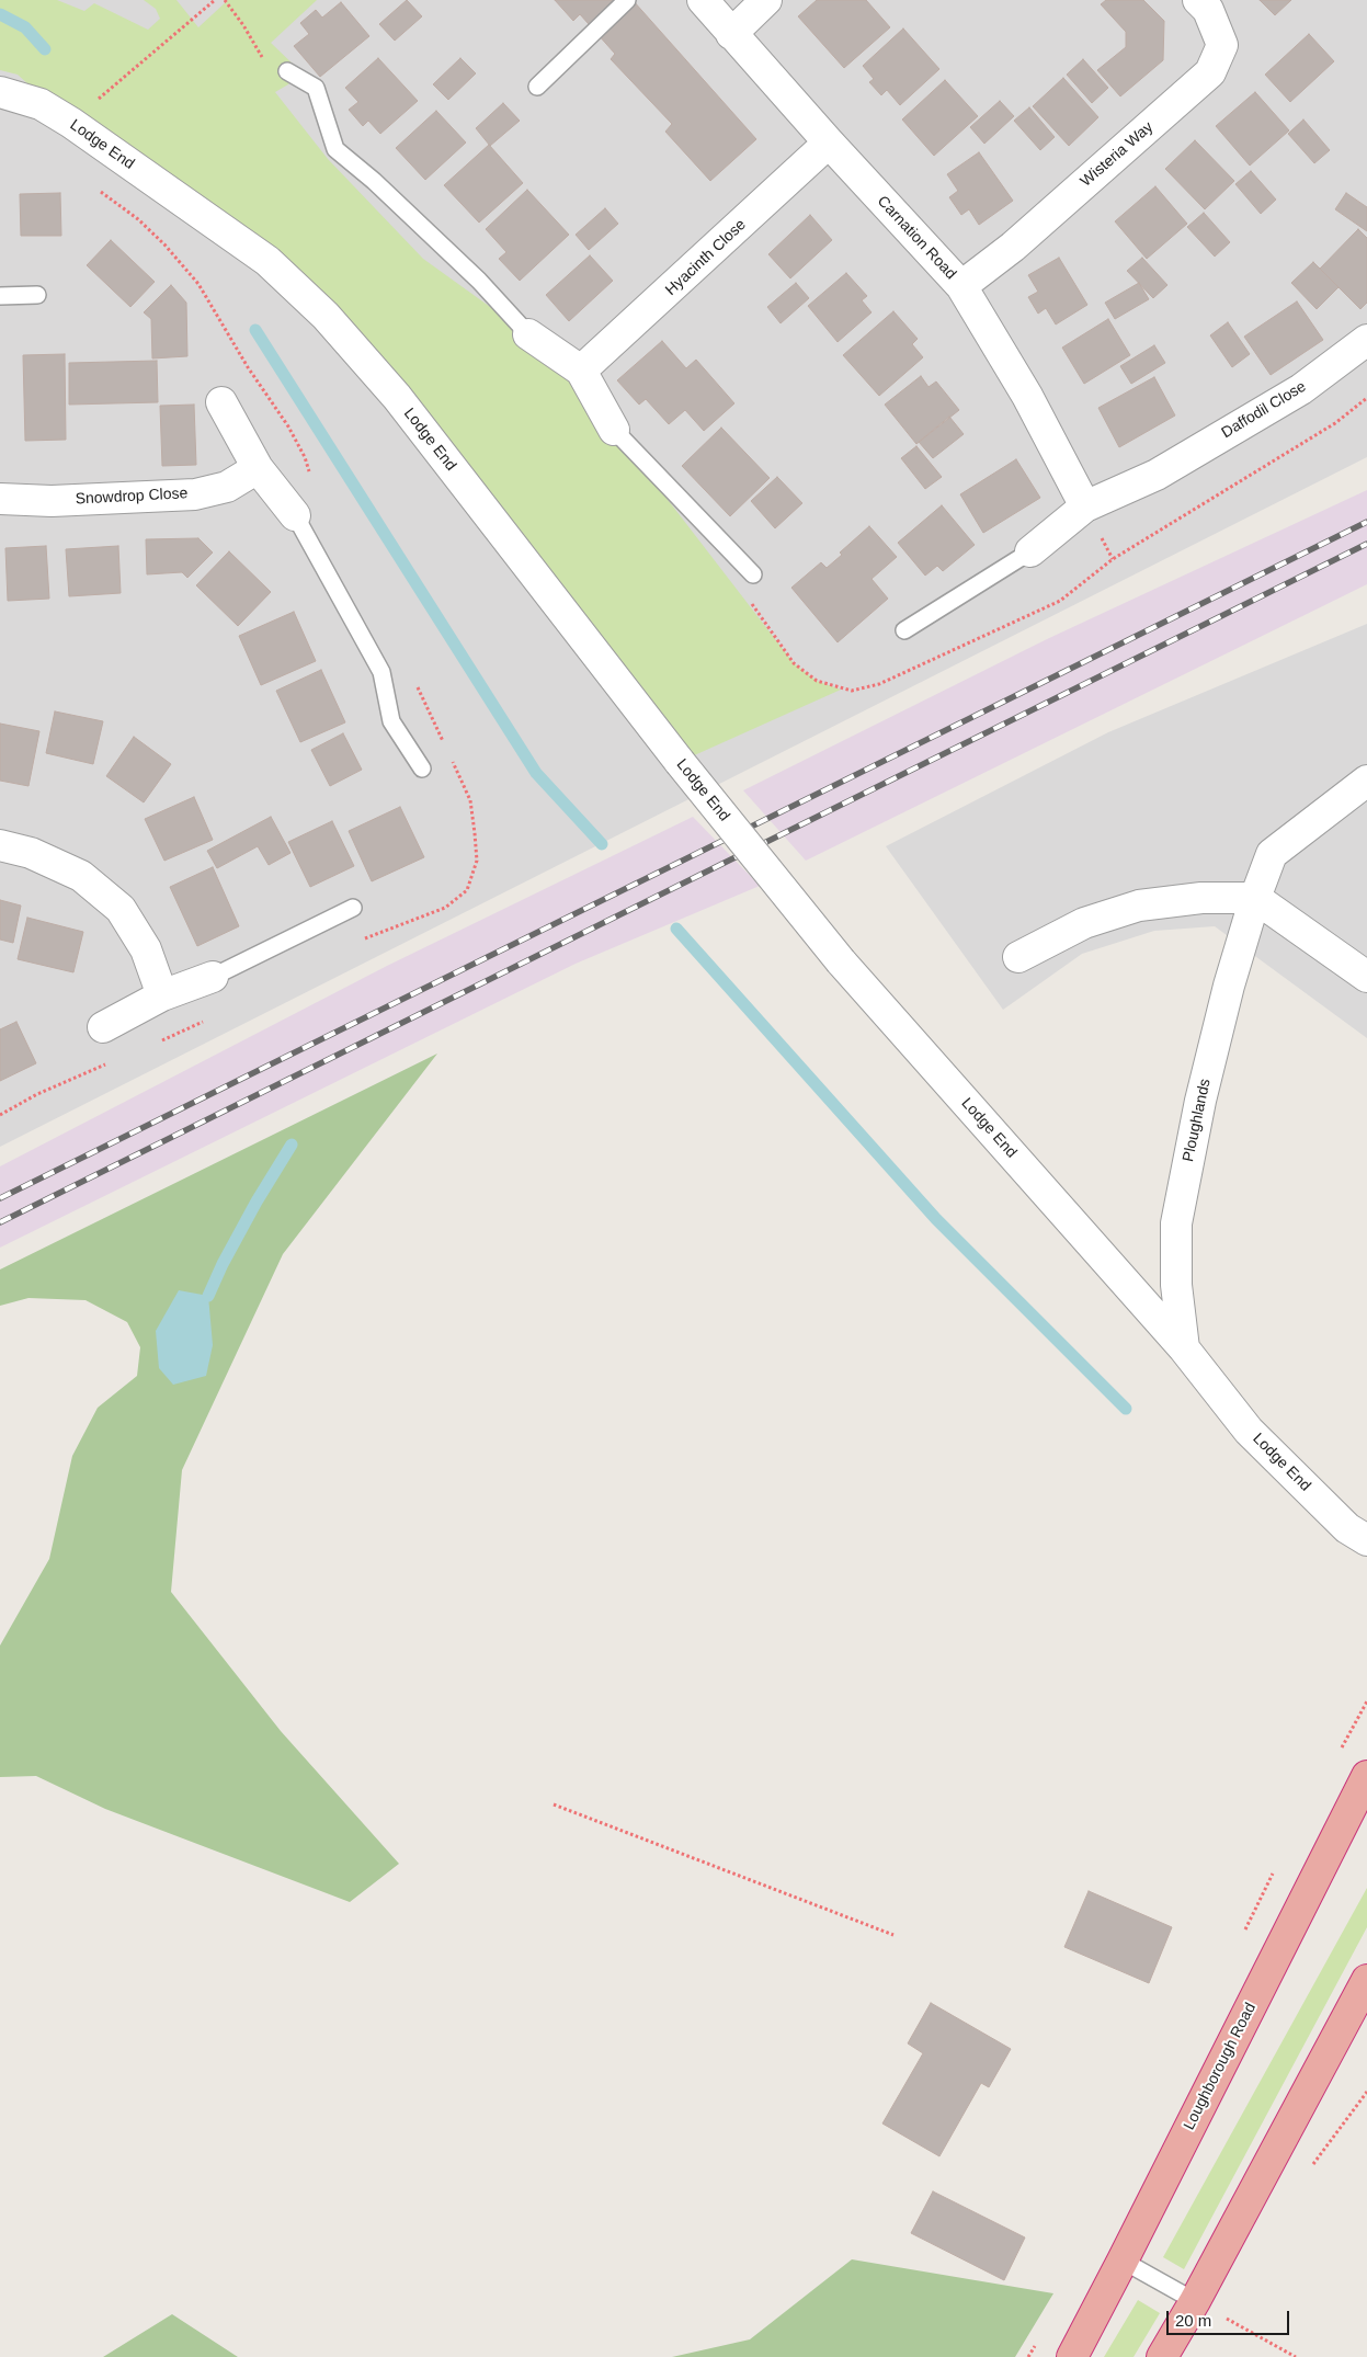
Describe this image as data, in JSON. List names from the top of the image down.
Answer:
{
  "streets": {
    "highway": ["Loughborough Road"],
    "street": [
      "Lodge End",
      "Wisteria Way",
      "Carnation Road",
      "Hyacinth Close",
      "Daffodil Close",
      "Snowdrop Close",
      "Ploughlands"
    ]
  },
  "crossings": [
    ["Lodge End", "Ploughlands"],
    ["Wisteria Way", "Carnation Road"],
    ["Carnation Road", "Hyacinth Close"],
    ["Carnation Road", "Daffodil Close"]
  ],
  "scale_bar": "20 m"
}
